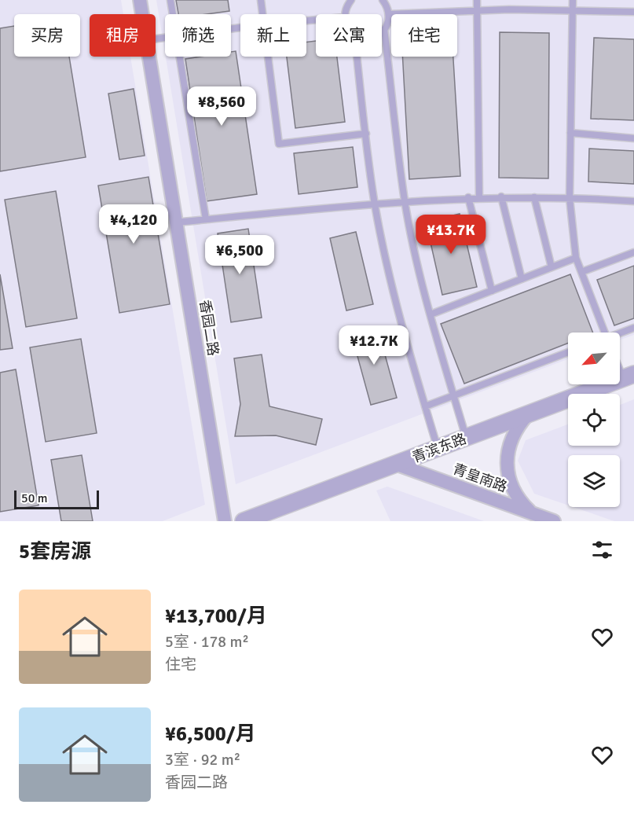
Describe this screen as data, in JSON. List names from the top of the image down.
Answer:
{
  "streets": {
    "street": ["香园二路", "青滨东路", "青皇南路"]
  },
  "crossings": [
    ["青滨东路", "青皇南路"]
  ],
  "scale_bar": "50 m",
  "north": "bottom left",
  "page": {
    "chip": [
      "买房",
      "租房",
      "筛选",
      "新上",
      "公寓",
      "住宅"
    ],
    "price": [
      "¥8,560",
      "¥4,120",
      "¥13.7K",
      "¥6,500",
      "¥12.7K"
    ],
    "scale": "50 m",
    "heading": "5套房源",
    "list": [
      {
        "name": "¥13,700/月",
        "note": "5室 · 178 m² · 住宅"
      },
      {
        "name": "¥6,500/月",
        "note": "3室 · 92 m² · 香园二路"
      }
    ]
  }
}
